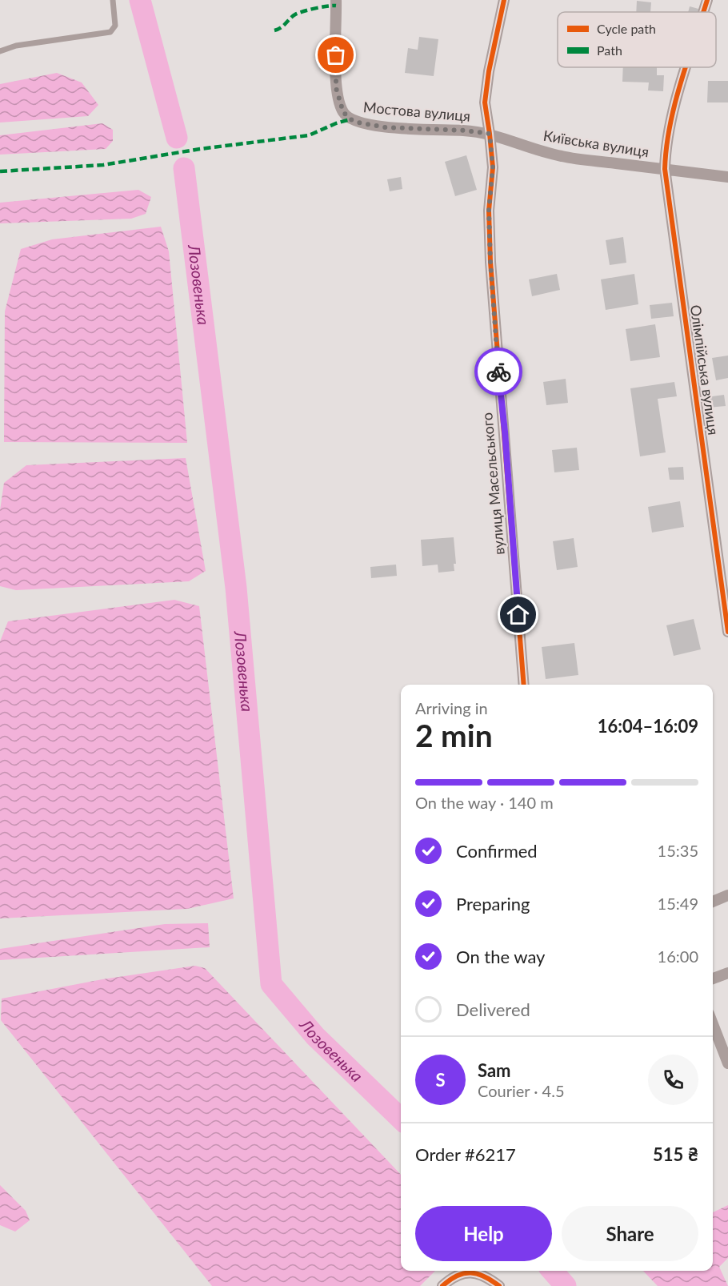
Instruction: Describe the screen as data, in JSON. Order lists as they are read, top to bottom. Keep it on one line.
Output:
{"streets":{"street":["Мостова вулиця","Київська вулиця","Олімпійська вулиця","вулиця Масельського"]},"crossings":[["Мостова вулиця","Київська вулиця"],["Мостова вулиця","вулиця Масельського"],["Київська вулиця","Олімпійська вулиця"],["Київська вулиця","вулиця Масельського"]],"water":["Лозовенька"],"legend":["Cycle path","Path"],"page":{"heading":["2 min","Arriving in","16:04–16:09"],"panel":["Sam","Courier · 4.5","Order #6217","515 ₴"],"bar":"On the way · 140 m","list":[["Confirmed","15:35"],["Preparing","15:49"],["On the way","16:00"],"Delivered"],"round":"S","buttons":["Help","Share"]}}
